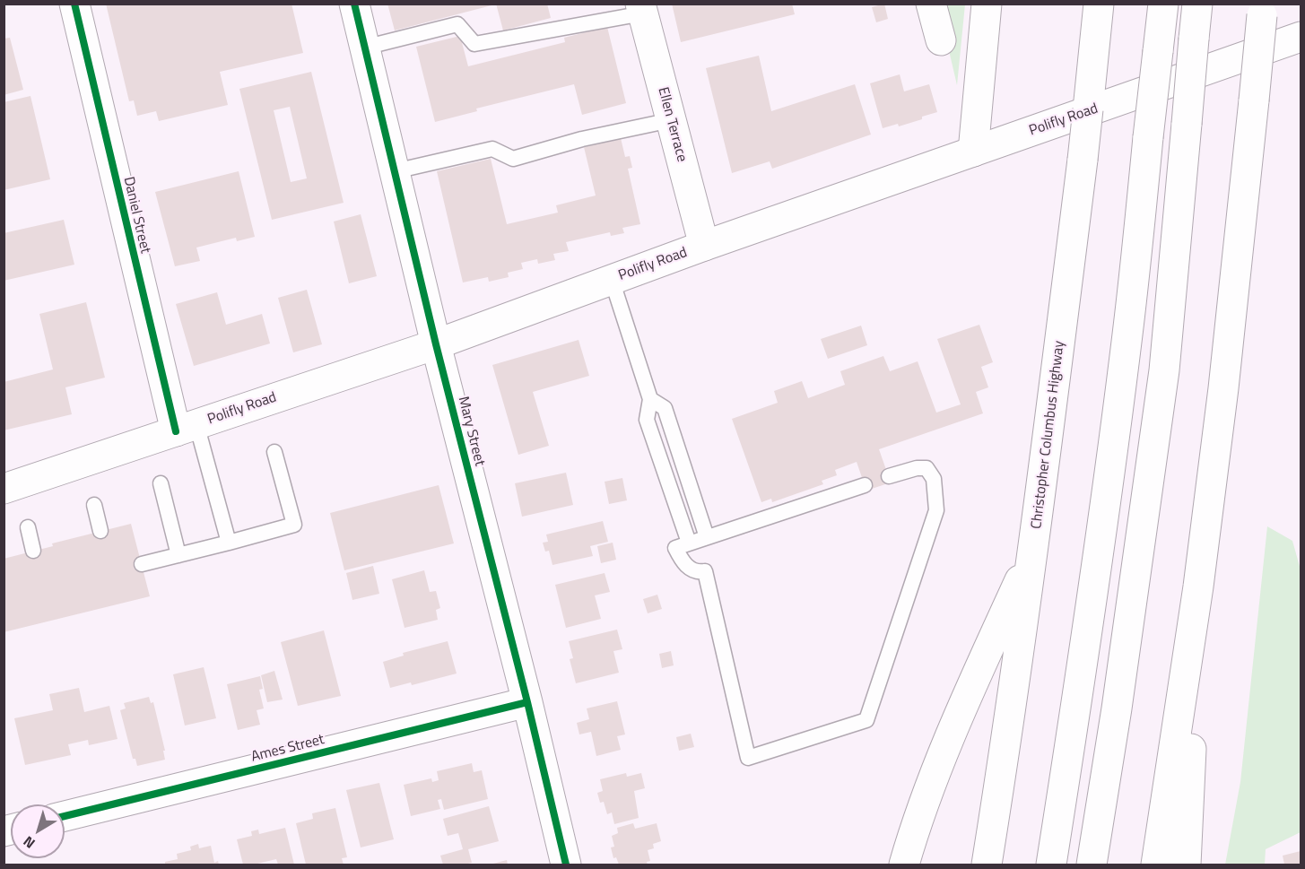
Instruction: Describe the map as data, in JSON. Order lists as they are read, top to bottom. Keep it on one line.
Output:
{"streets":{"main road":["Polifly Road","Ellen Terrace","Daniel Street","Mary Street","Christopher Columbus Highway","Ames Street"]},"crossings":[["Polifly Road","Ellen Terrace"],["Polifly Road","Daniel Street"],["Polifly Road","Mary Street"],["Mary Street","Ames Street"]],"north":"bottom left"}
